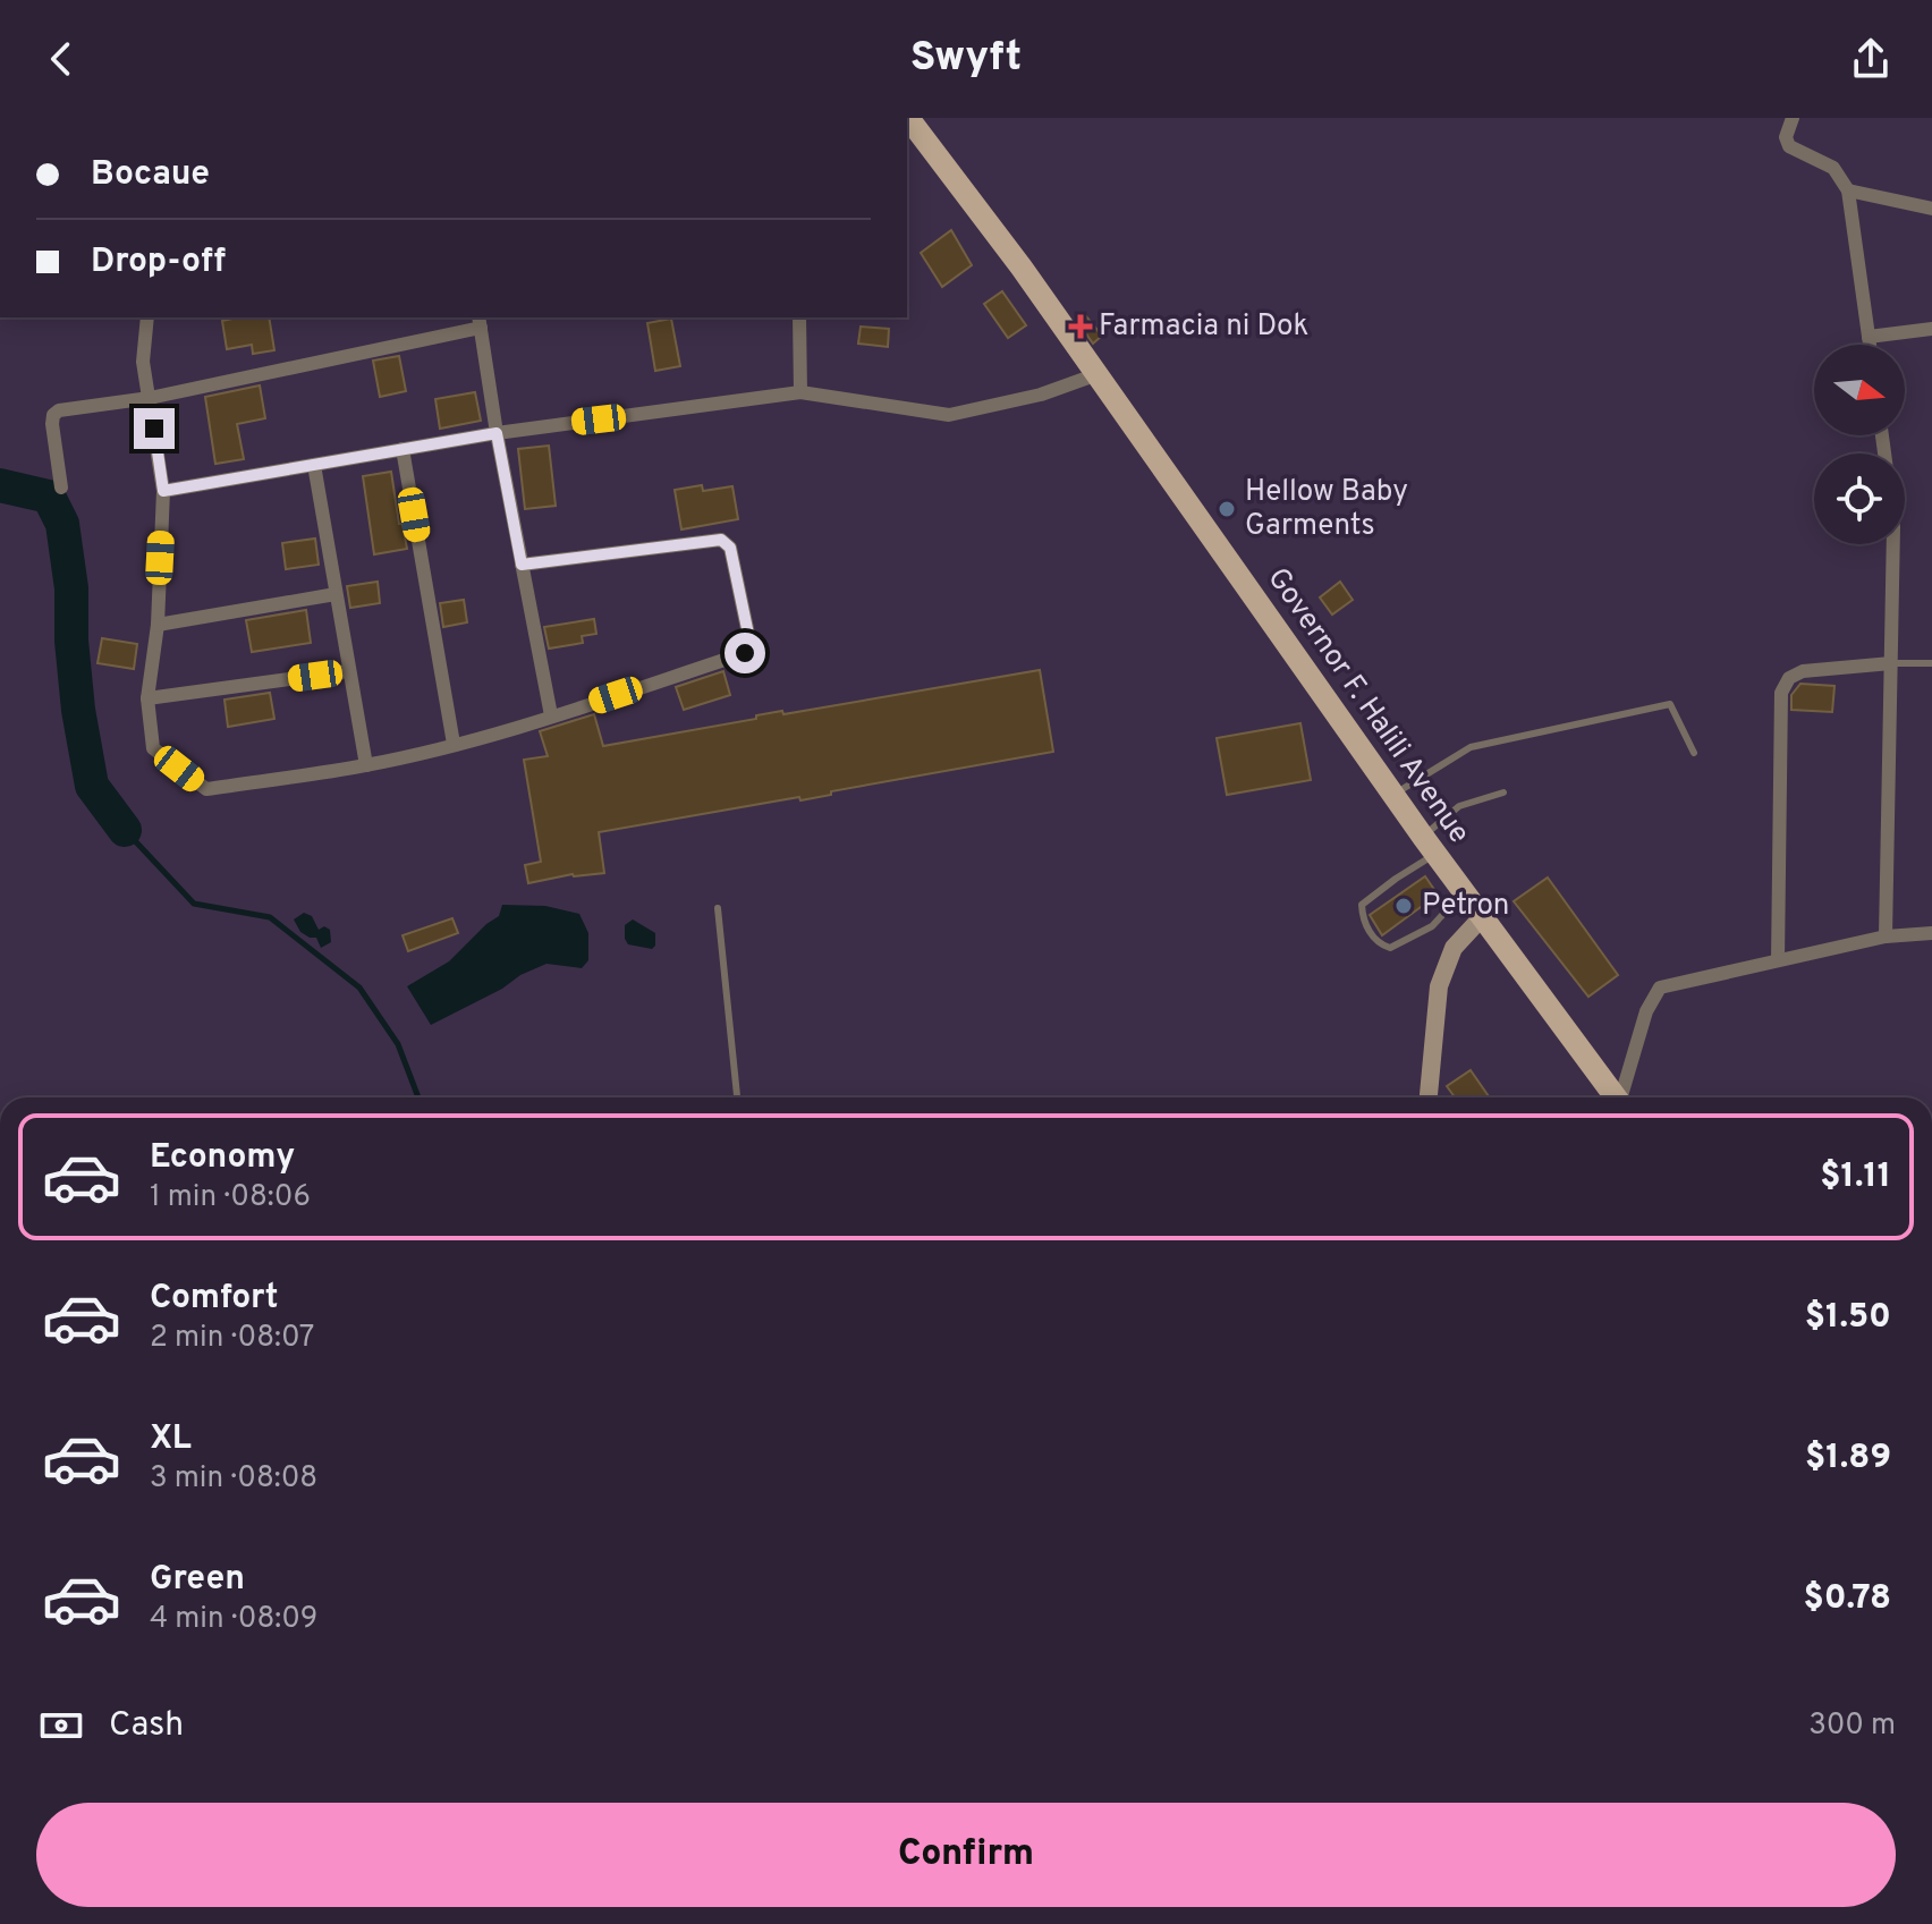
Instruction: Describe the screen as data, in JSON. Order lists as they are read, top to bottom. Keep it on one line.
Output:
{"streets":{"main road":["Governor F. Halili Avenue"]},"places":{"health":["Farmacia ni Dok"],"other":["Hellow Baby Garments","Petron"]},"north":"right","page":{"header":"Swyft","banner":["Bocaue","Drop-off"],"list":[{"name":"Economy","note":"1 min · 08:06","value":"$1.11"},{"name":"Comfort","note":"2 min · 08:07","value":"$1.50"},{"name":"XL","note":"3 min · 08:08","value":"$1.89"},{"name":"Green","note":"4 min · 08:09","value":"$0.78"}],"pay":["Cash","300 m"],"buttons":"Confirm"}}
